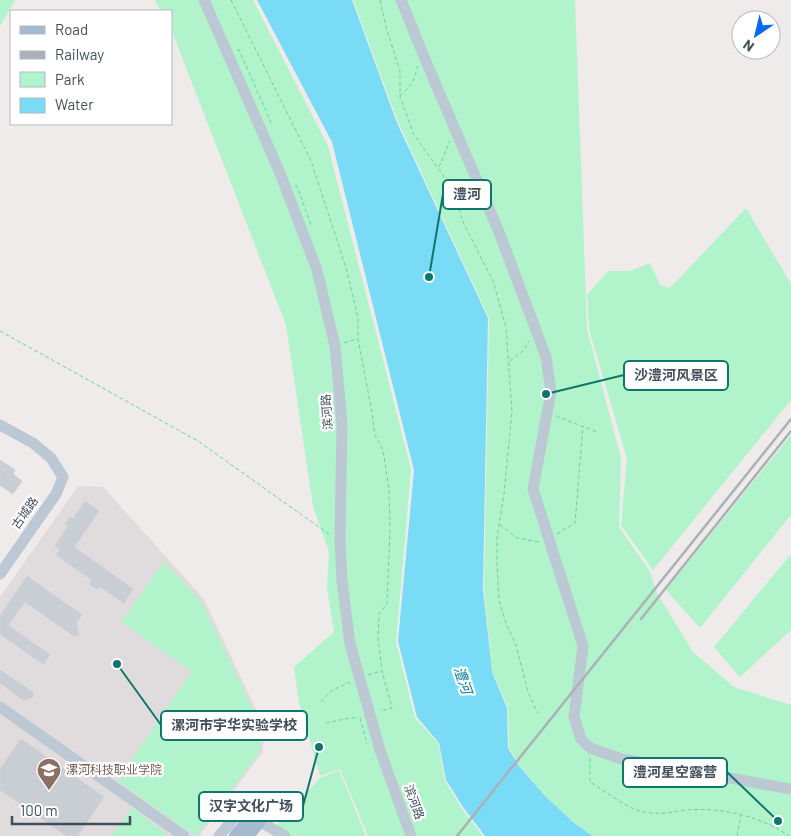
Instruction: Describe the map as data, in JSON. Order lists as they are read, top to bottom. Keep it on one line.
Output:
{"streets":{"street":["滨河路","古城路"]},"water":["澧河"],"places":{"other":["澧河","沙澧河风景区","漯河市宇华实验学校","汉字文化广场","澧河星空露营"],"school or university":["漯河科技职业学院"]},"legend":["Road","Railway","Park","Water"],"scale_bar":"100 m","north":"bottom left"}
